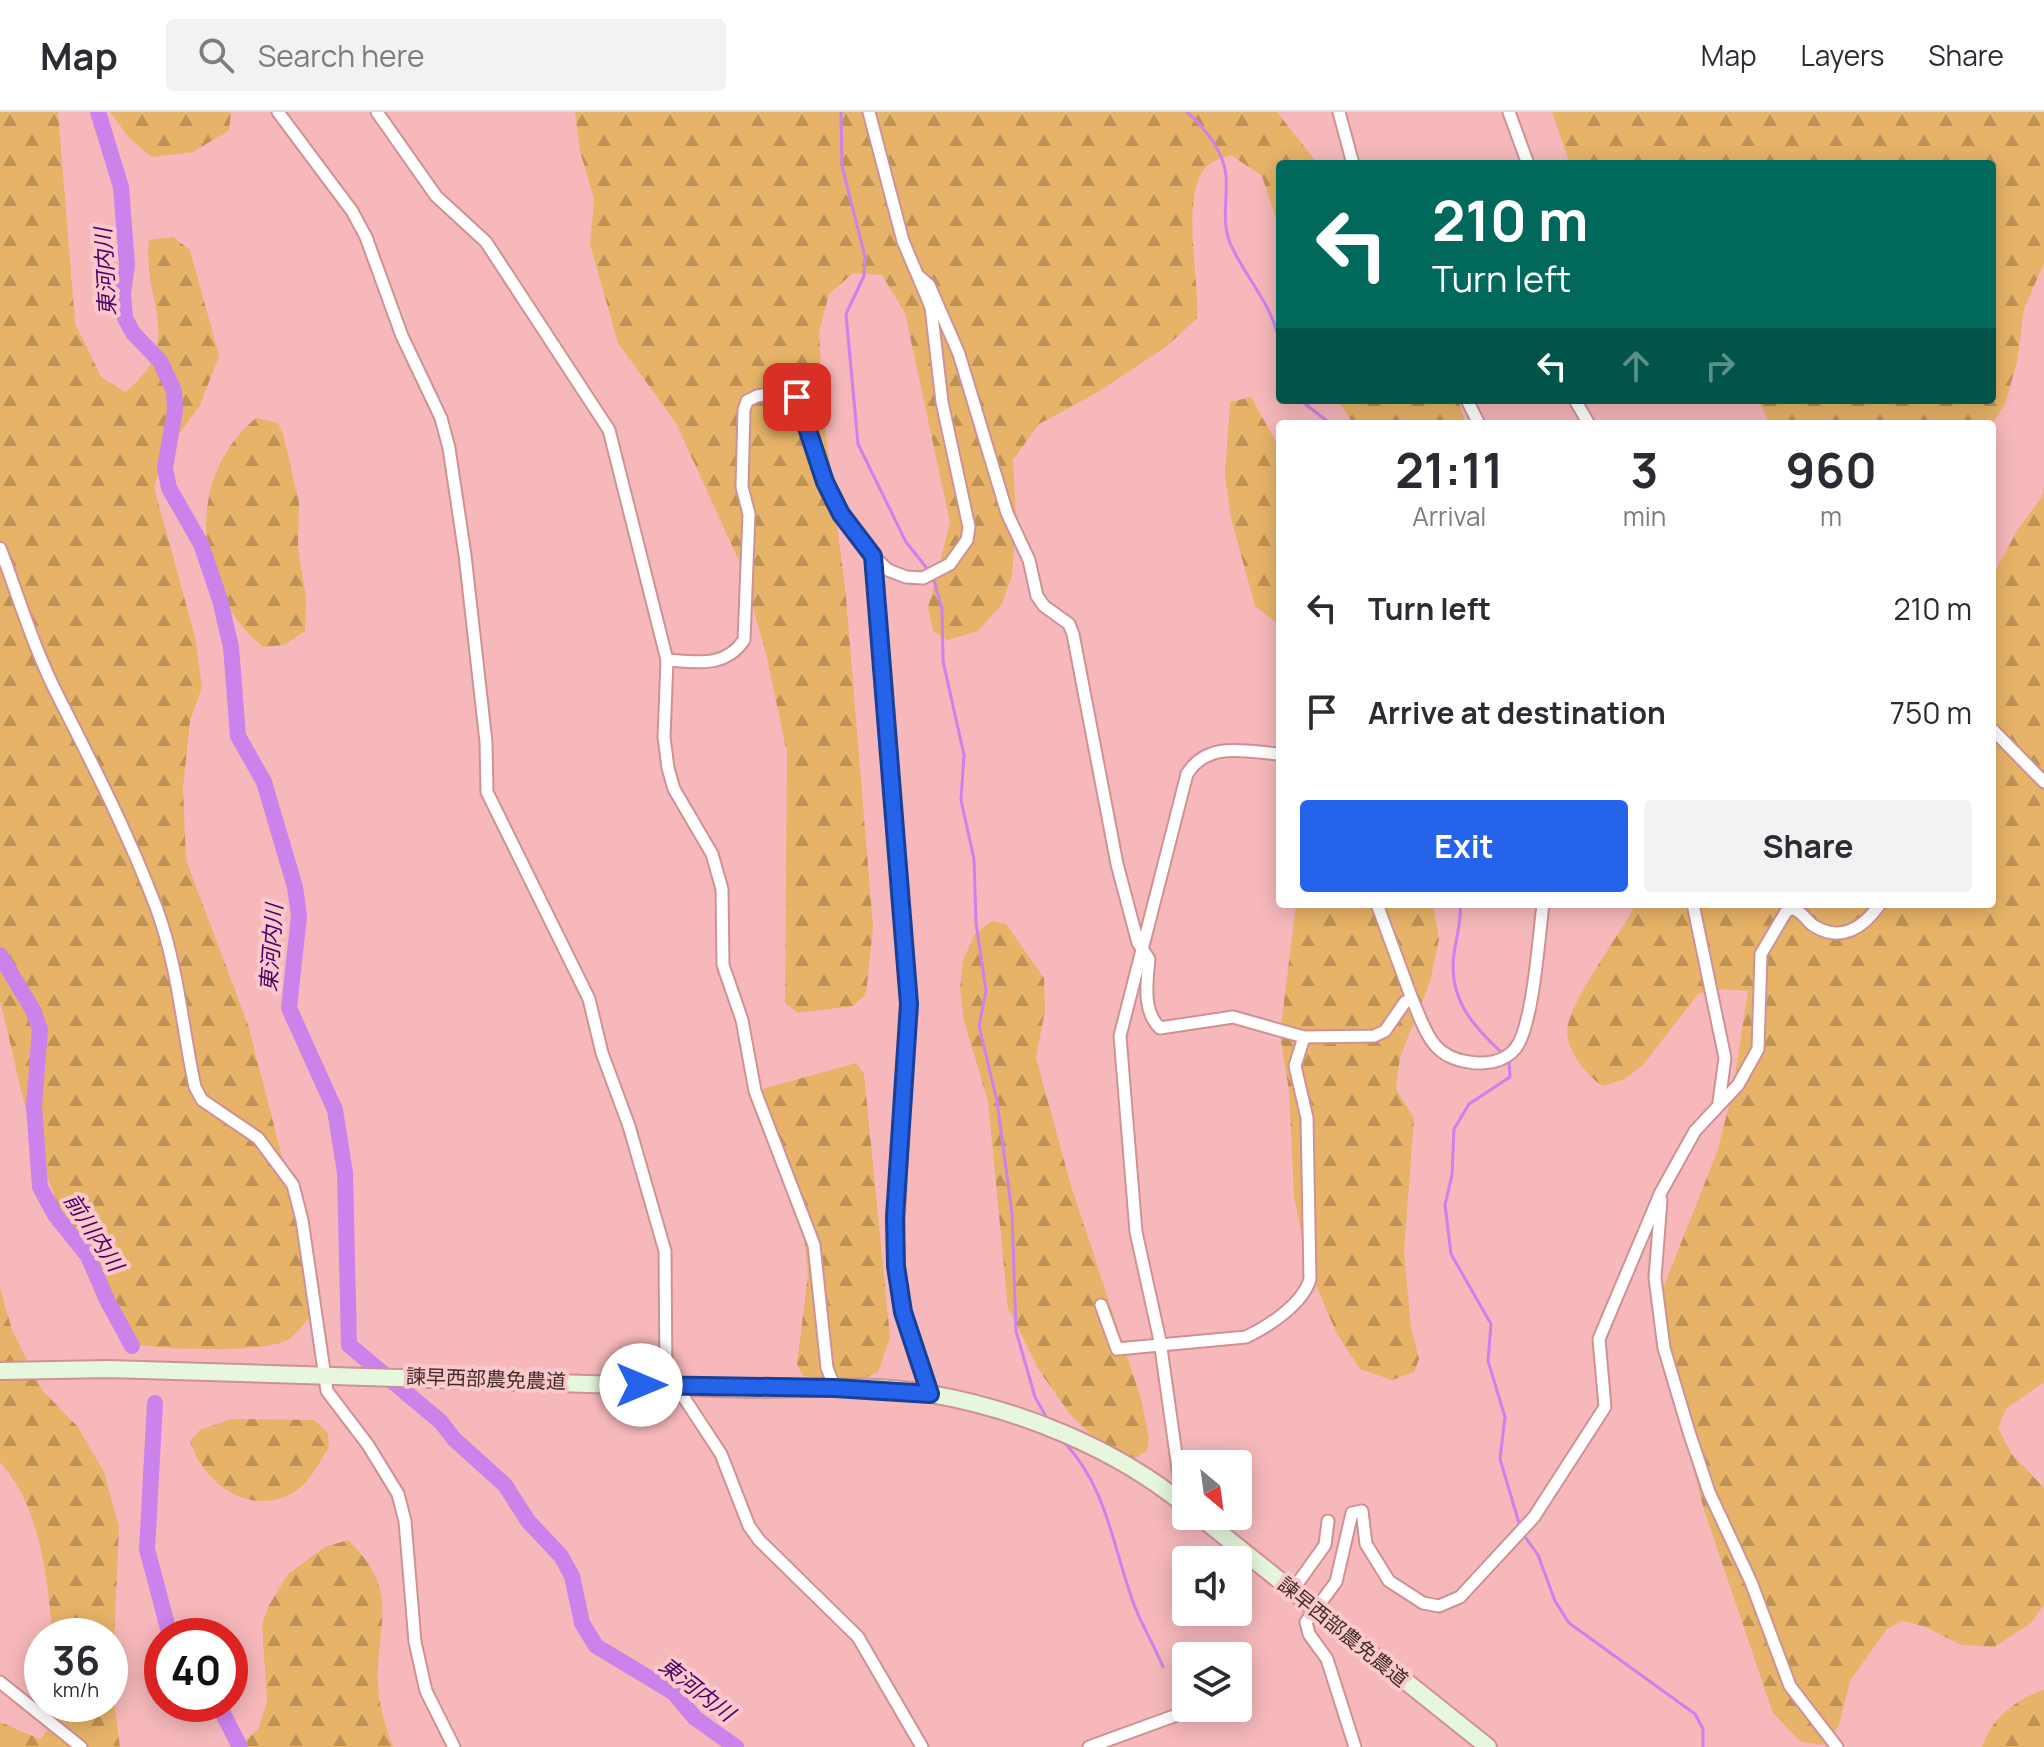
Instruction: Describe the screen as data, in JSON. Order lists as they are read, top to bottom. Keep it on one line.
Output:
{"streets":{"street":["諫早西部農免農道"]},"water":["東河内川","前川内川"],"north":"bottom right","page":{"header":"Map","search":"Search here","nav":["Map","Layers","Share"],"turn":["210 m","Turn left"],"eta":["21:11","Arrival","3","min","960","m"],"list":[{"name":"Turn left","value":"210 m"},{"name":"Arrive at destination","value":"750 m"}],"buttons":["Exit","Share"],"speed":"36 km/h","limit":"40"}}
